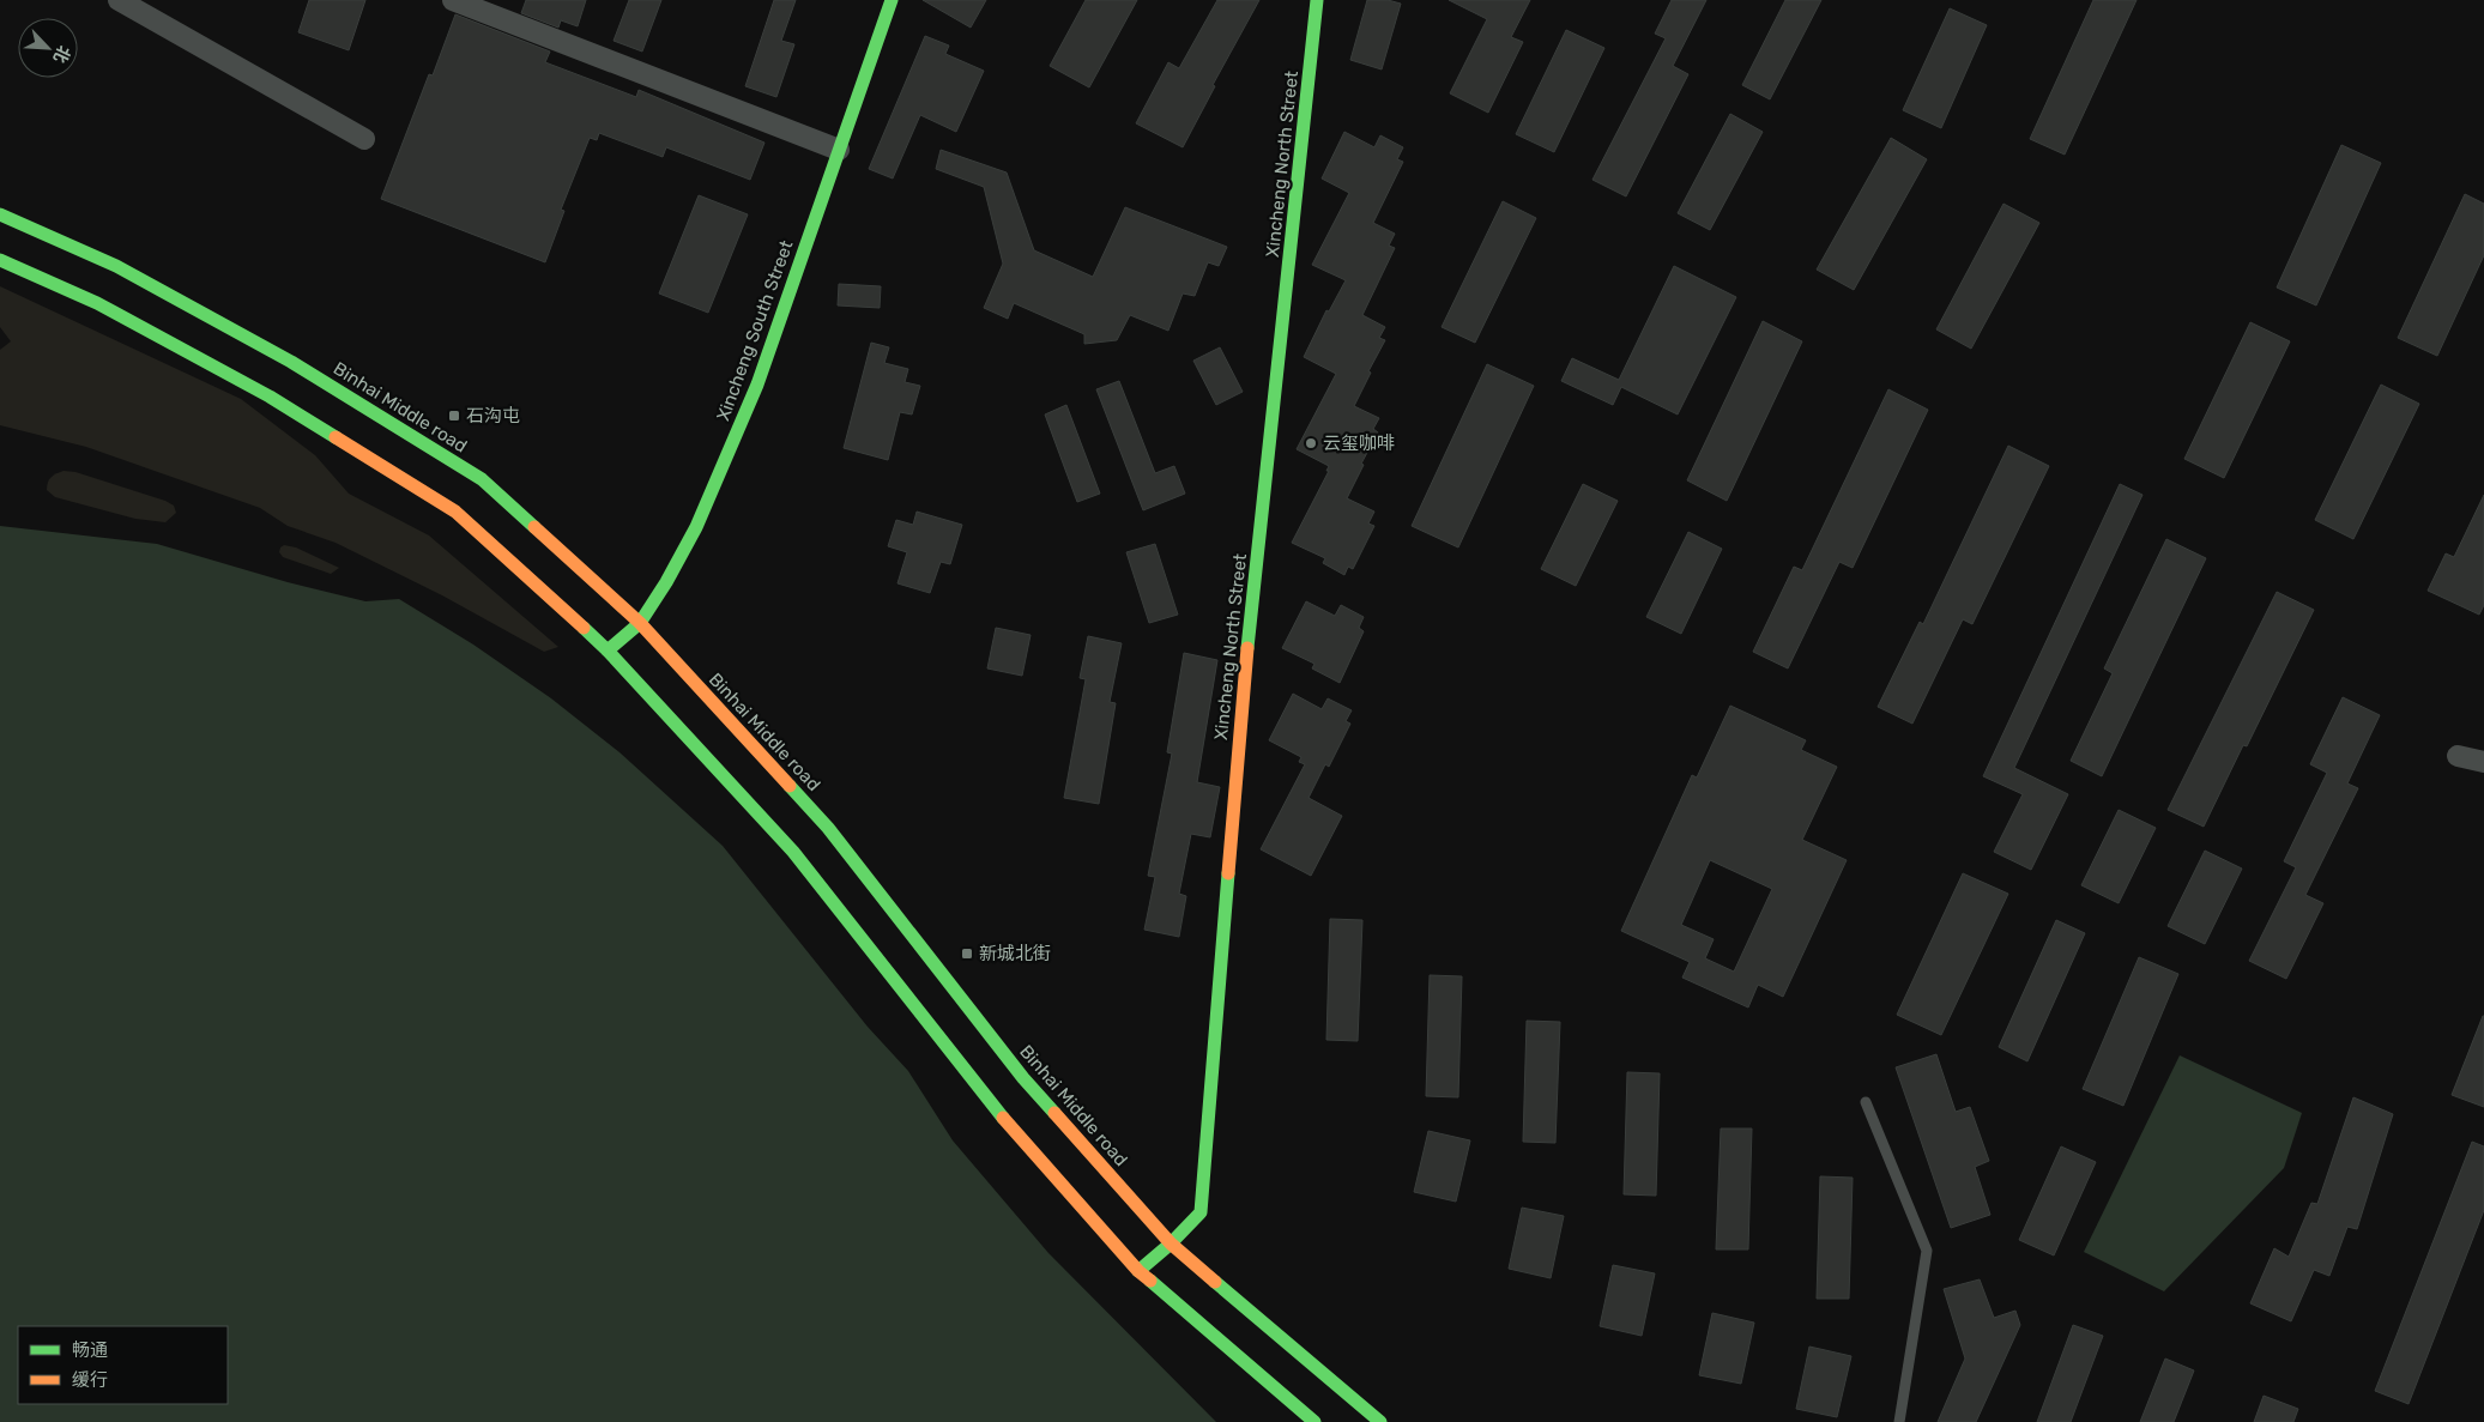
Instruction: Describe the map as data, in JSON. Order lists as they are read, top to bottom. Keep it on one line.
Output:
{"streets":{"main road":["Xincheng North Street","Xincheng South Street","Binhai Middle road"]},"crossings":[["Xincheng North Street","Binhai Middle road"],["Xincheng South Street","Binhai Middle road"]],"places":{"transit":["石沟屯","新城北街"],"other":["云玺咖啡"]},"legend":["畅通","缓行"],"north":"bottom right"}
